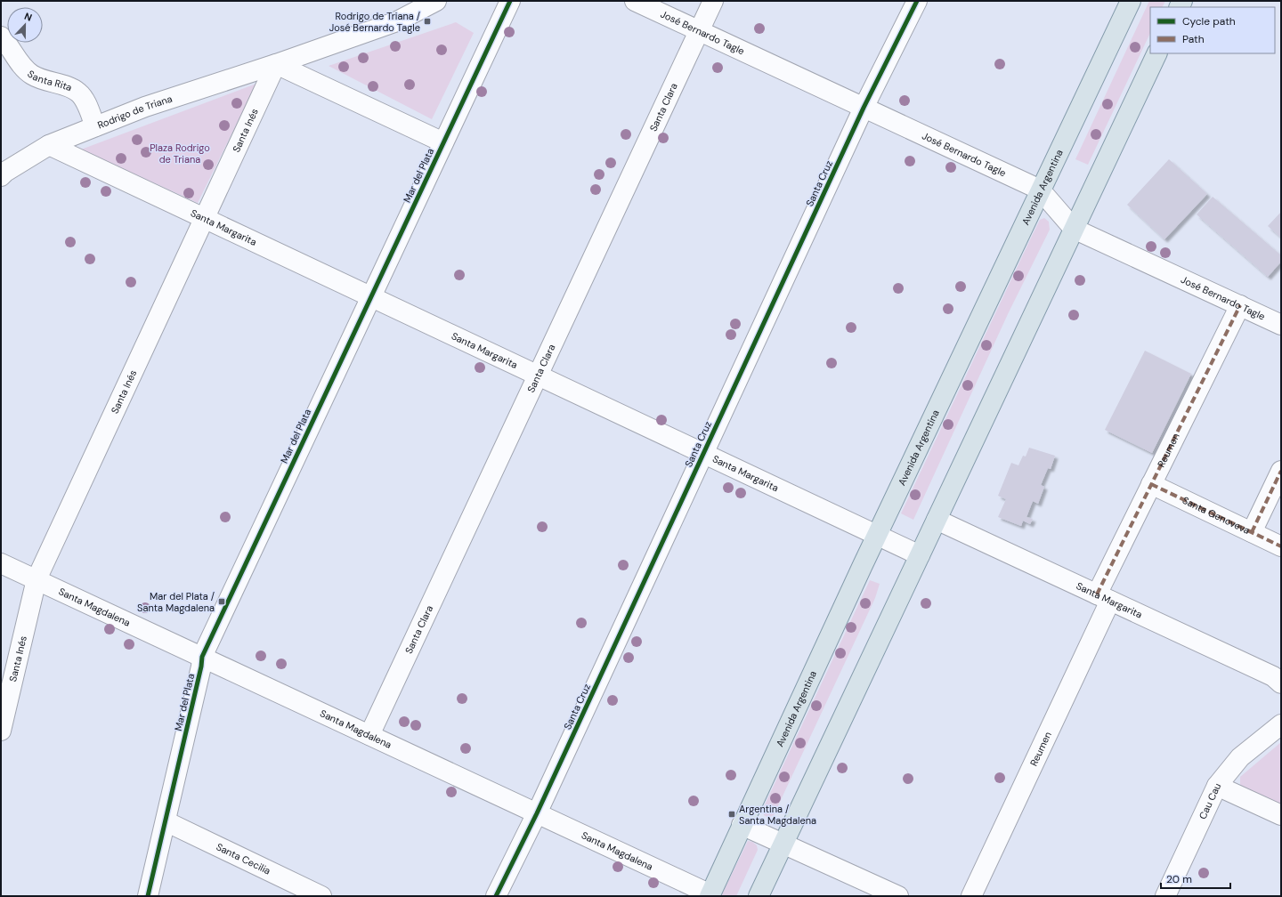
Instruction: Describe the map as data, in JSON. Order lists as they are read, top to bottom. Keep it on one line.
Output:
{"streets":{"main road":["Avenida Argentina"],"street":["José Bernardo Tagle","Santa Rita","Santa Clara","Rodrigo de Triana","Santa Inés","Mar del Plata","Santa Cruz","Santa Margarita","Reumen","Santa Genoveva","Santa Magdalena","Cau Cau","Santa Cecilia"]},"crossings":[["José Bernardo Tagle","Santa Clara"],["José Bernardo Tagle","Santa Cruz"],["José Bernardo Tagle","Avenida Argentina"],["José Bernardo Tagle","Reumen"],["Santa Rita","Rodrigo de Triana"],["Santa Clara","Santa Margarita"],["Santa Clara","Santa Magdalena"],["Rodrigo de Triana","Santa Inés"],["Rodrigo de Triana","Santa Margarita"],["Santa Inés","Santa Margarita"],["Santa Inés","Santa Magdalena"],["Mar del Plata","Santa Margarita"],["Mar del Plata","Santa Magdalena"],["Mar del Plata","Santa Cecilia"],["Santa Cruz","Santa Margarita"],["Santa Cruz","Santa Magdalena"],["Avenida Argentina","Santa Margarita"],["Avenida Argentina","Santa Magdalena"],["Santa Margarita","Reumen"],["Reumen","Santa Genoveva"]],"parks":["Plaza Rodrigo de Triana"],"places":{"transit":["Rodrigo de Triana / José Bernardo Tagle","Mar del Plata / Santa Magdalena","Argentina / Santa Magdalena"]},"legend":["Cycle path","Path"],"scale_bar":"20 m","north":"top"}
